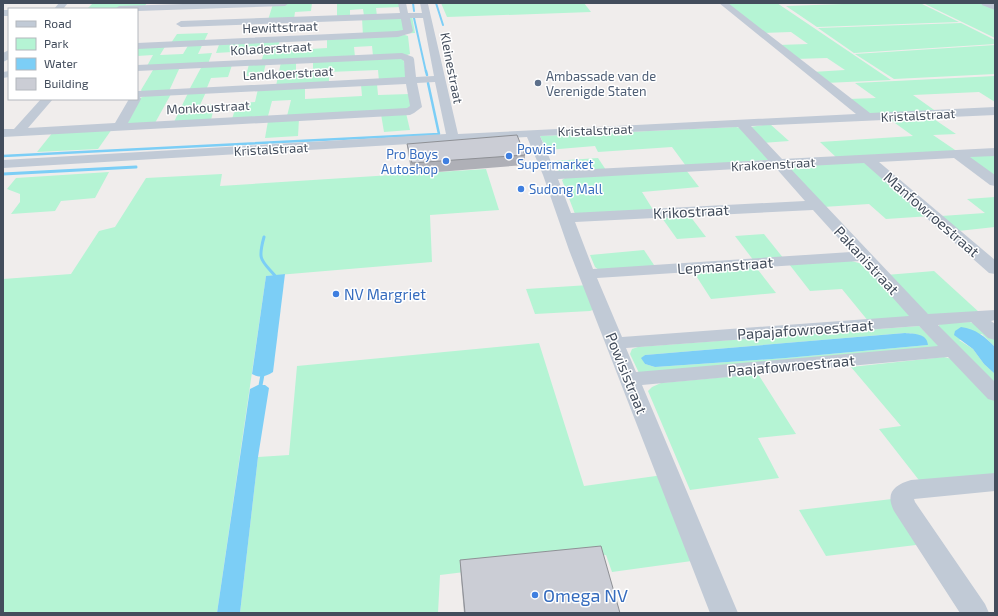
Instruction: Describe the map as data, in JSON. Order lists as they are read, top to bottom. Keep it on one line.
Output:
{"streets":{"street":["Hewittstraat","Koladerstraat","Kleinestraat","Landkoerstraat","Monkoustraat","Kristalstraat","Krakoenstraat","Krikostraat","Manfowroestraat","Pakanistraat","Lepmanstraat","Papajafowroestraat","Paajafowroestraat","Powisistraat"]},"crossings":[["Koladerstraat","Landkoerstraat"],["Koladerstraat","Monkoustraat"],["Kleinestraat","Landkoerstraat"],["Kleinestraat","Kristalstraat"],["Landkoerstraat","Monkoustraat"],["Kristalstraat","Pakanistraat"],["Kristalstraat","Powisistraat"],["Krakoenstraat","Manfowroestraat"],["Krakoenstraat","Pakanistraat"],["Krakoenstraat","Powisistraat"],["Krikostraat","Pakanistraat"],["Krikostraat","Powisistraat"],["Pakanistraat","Lepmanstraat"],["Pakanistraat","Papajafowroestraat"],["Pakanistraat","Paajafowroestraat"],["Lepmanstraat","Powisistraat"],["Papajafowroestraat","Powisistraat"],["Paajafowroestraat","Powisistraat"]],"places":["Ambassade van de Verenigde Staten","Powisi Supermarket","Pro Boys Autoshop","Sudong Mall","NV Margriet","Omega NV"],"legend":["Road","Park","Water","Building"]}
